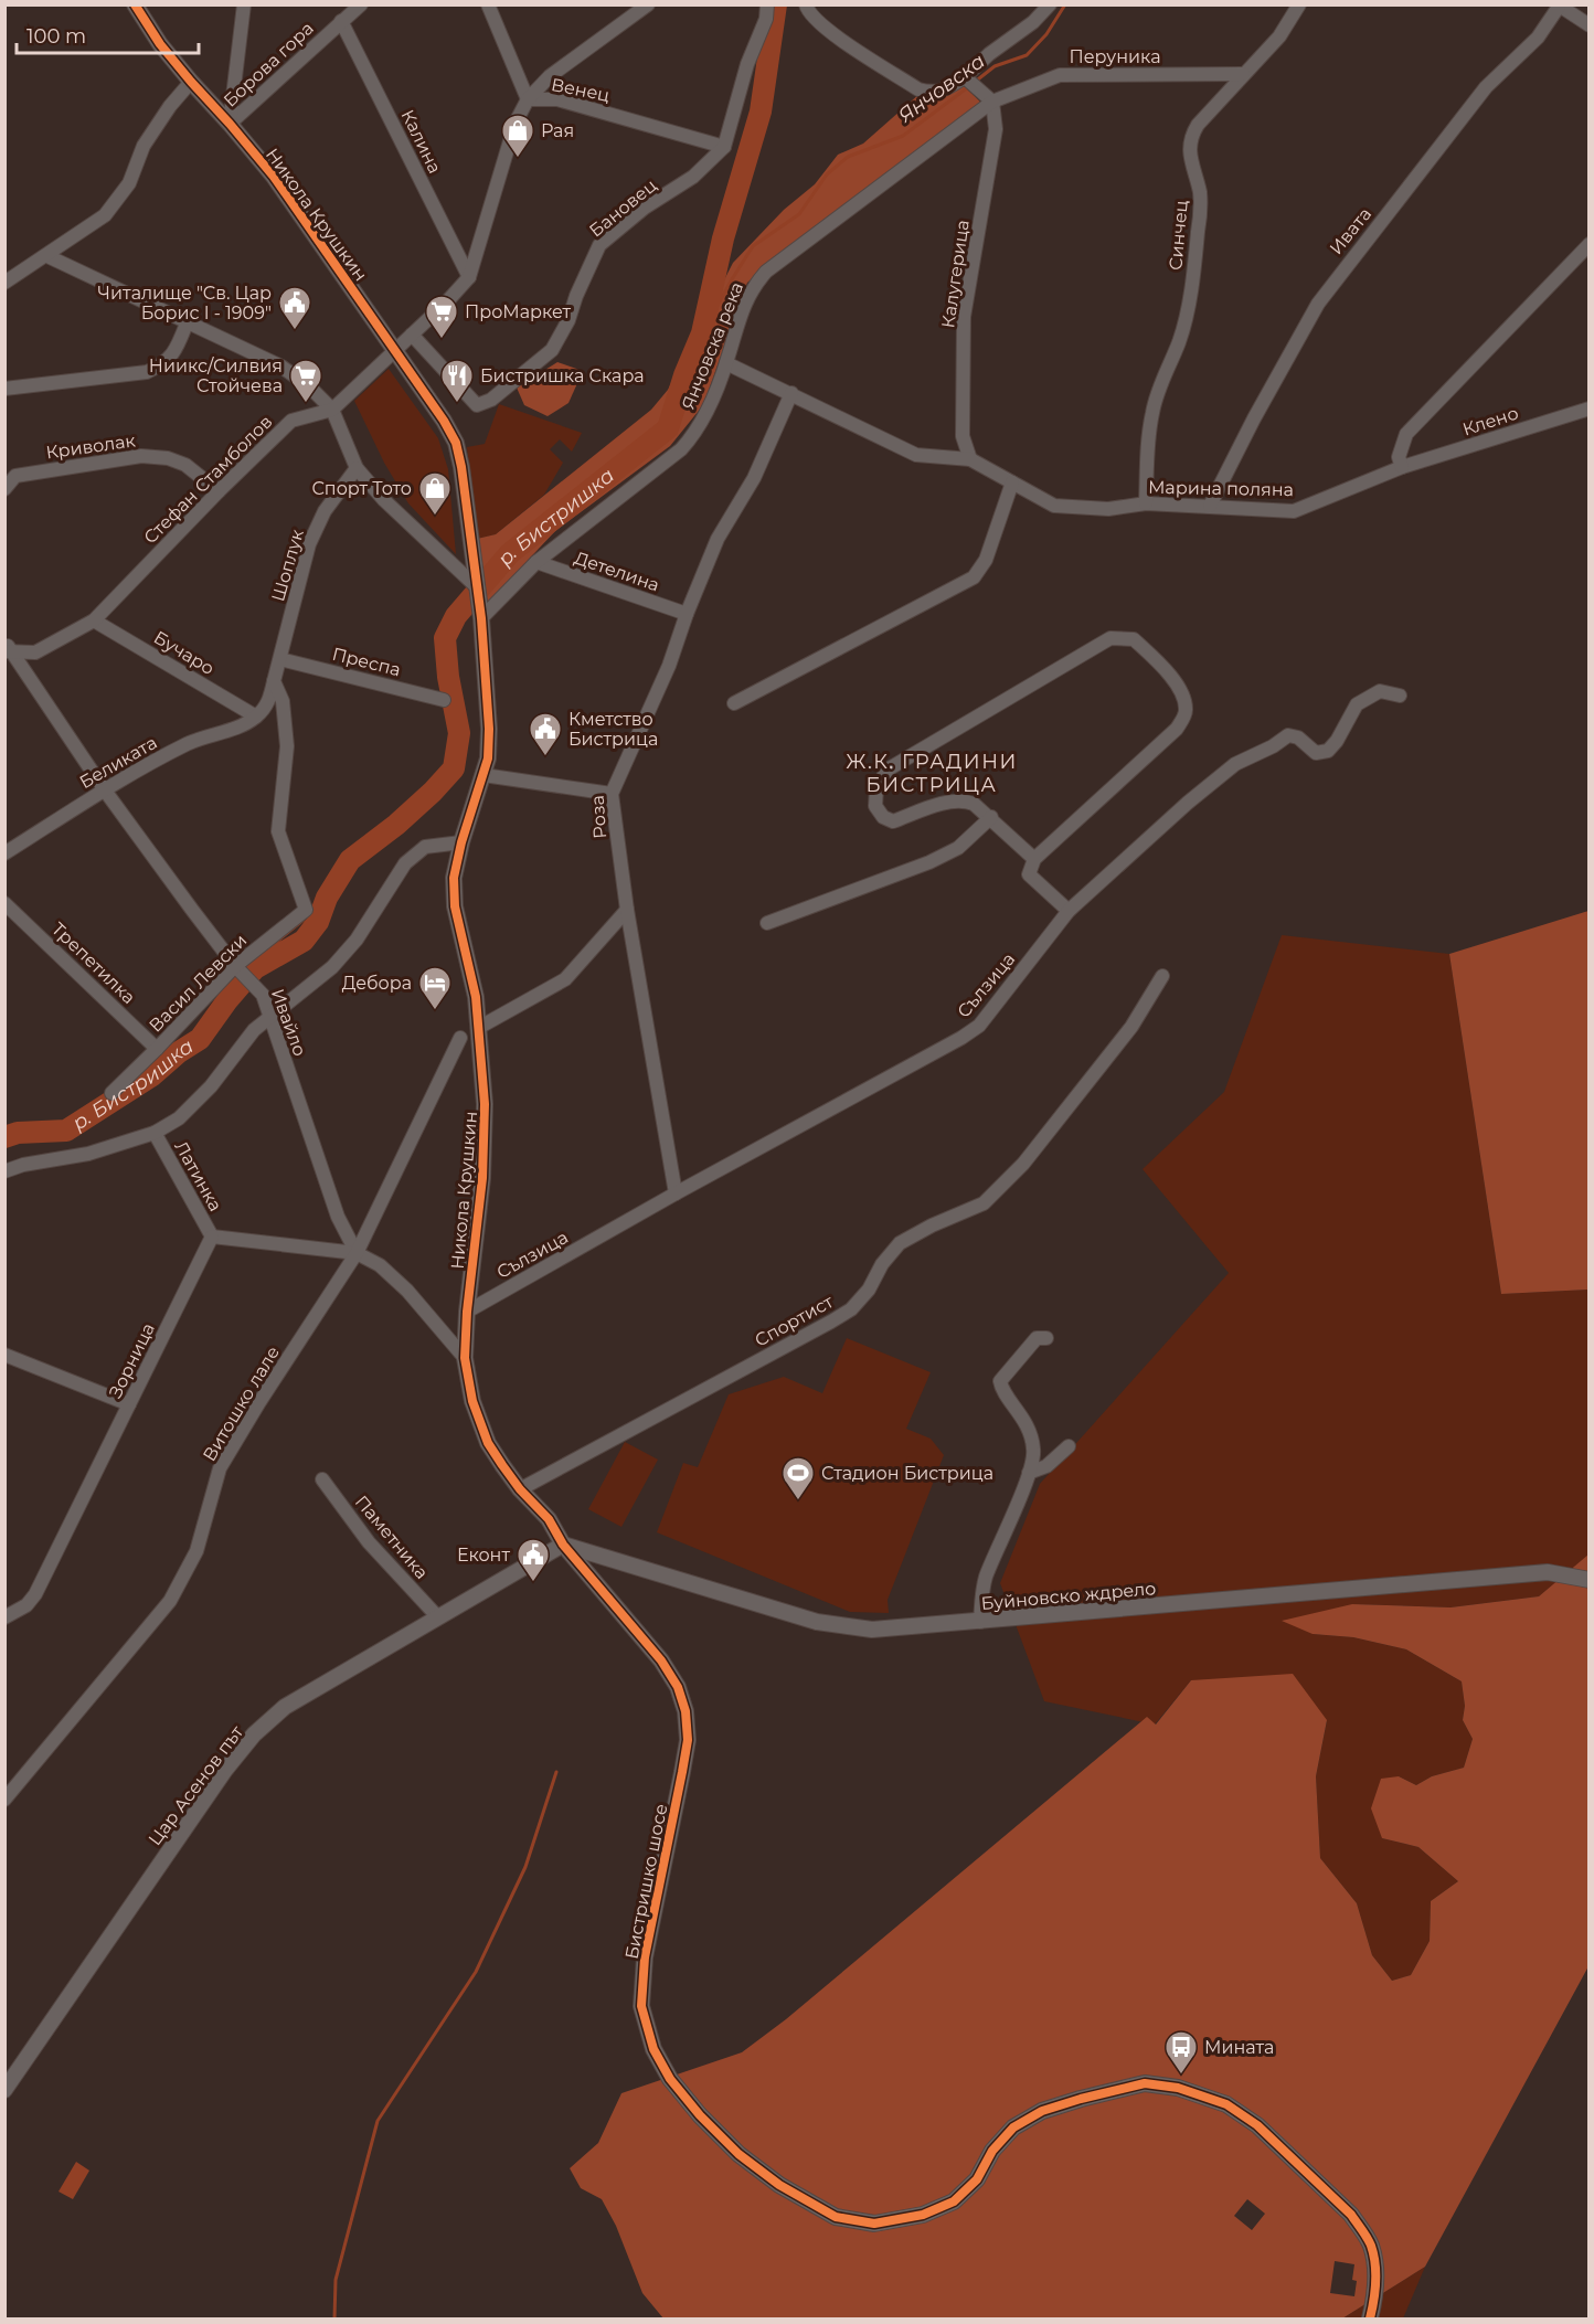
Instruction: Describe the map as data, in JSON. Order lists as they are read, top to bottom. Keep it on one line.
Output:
{"streets":{"street":["Перуника","Борова гора","Венец","Калина","Бановец","Никола Крушкин","Ивата","Синчец","Калугерица","Янчовска река","Клено","Криволак","Стефан Стамболов","Марина поляна","Шоплук","Детелина","Бучаро","Преспа","Беликата","Роза","Трепетилка","Васил Левски","Сълзица","Ивайло","Латинка","Спортист","Зорница","Витошко лале","Паметника","Буйновско ждрело","Цар Асенов път","Бистришко шосе"]},"crossings":[["Перуника","Синчец"],["Перуника","Калугерица"],["Перуника","Янчовска река"],["Борова гора","Калина"],["Борова гора","Никола Крушкин"],["Венец","Бановец"],["Венец","Стефан Стамболов"],["Калина","Стефан Стамболов"],["Бановец","Стефан Стамболов"],["Никола Крушкин","Янчовска река"],["Никола Крушкин","Стефан Стамболов"],["Никола Крушкин","Сълзица"],["Никола Крушкин","Спортист"],["Никола Крушкин","Буйновско ждрело"],["Никола Крушкин","Цар Асенов път"],["Никола Крушкин","Бистришко шосе"],["Ивата","Марина поляна"],["Синчец","Марина поляна"],["Калугерица","Янчовска река"],["Калугерица","Марина поляна"],["Янчовска река","Марина поляна"],["Янчовска река","Детелина"],["Клено","Марина поляна"],["Криволак","Стефан Стамболов"],["Стефан Стамболов","Бучаро"],["Стефан Стамболов","Ивайло"],["Марина поляна","Роза"],["Шоплук","Бучаро"],["Шоплук","Преспа"],["Шоплук","Беликата"],["Шоплук","Васил Левски"],["Детелина","Роза"],["Бучаро","Беликата"],["Беликата","Ивайло"],["Роза","Сълзица"],["Трепетилка","Васил Левски"],["Васил Левски","Ивайло"],["Ивайло","Витошко лале"],["Латинка","Зорница"],["Паметника","Цар Асенов път"],["Буйновско ждрело","Цар Асенов път"],["Буйновско ждрело","Бистришко шосе"],["Цар Асенов път","Бистришко шосе"]],"districts":["Ж.К. ГРАДИНИ БИСТРИЦА"],"water":["Янчовска","р. Бистришка"],"places":{"shop":["Рая","Спорт Тото"],"public building":["Читалище \"Св. Цар Борис I - 1909\"","Кметство Бистрица","Еконт"],"supermarket":["ПроМаркет","Ниикс/Силвия Стойчева"],"restaurant":["Бистришка Скара"],"hotel":["Дебора"],"sports":["Стадион Бистрица"],"bus stop":["Мината"]},"scale_bar":"100 m"}
